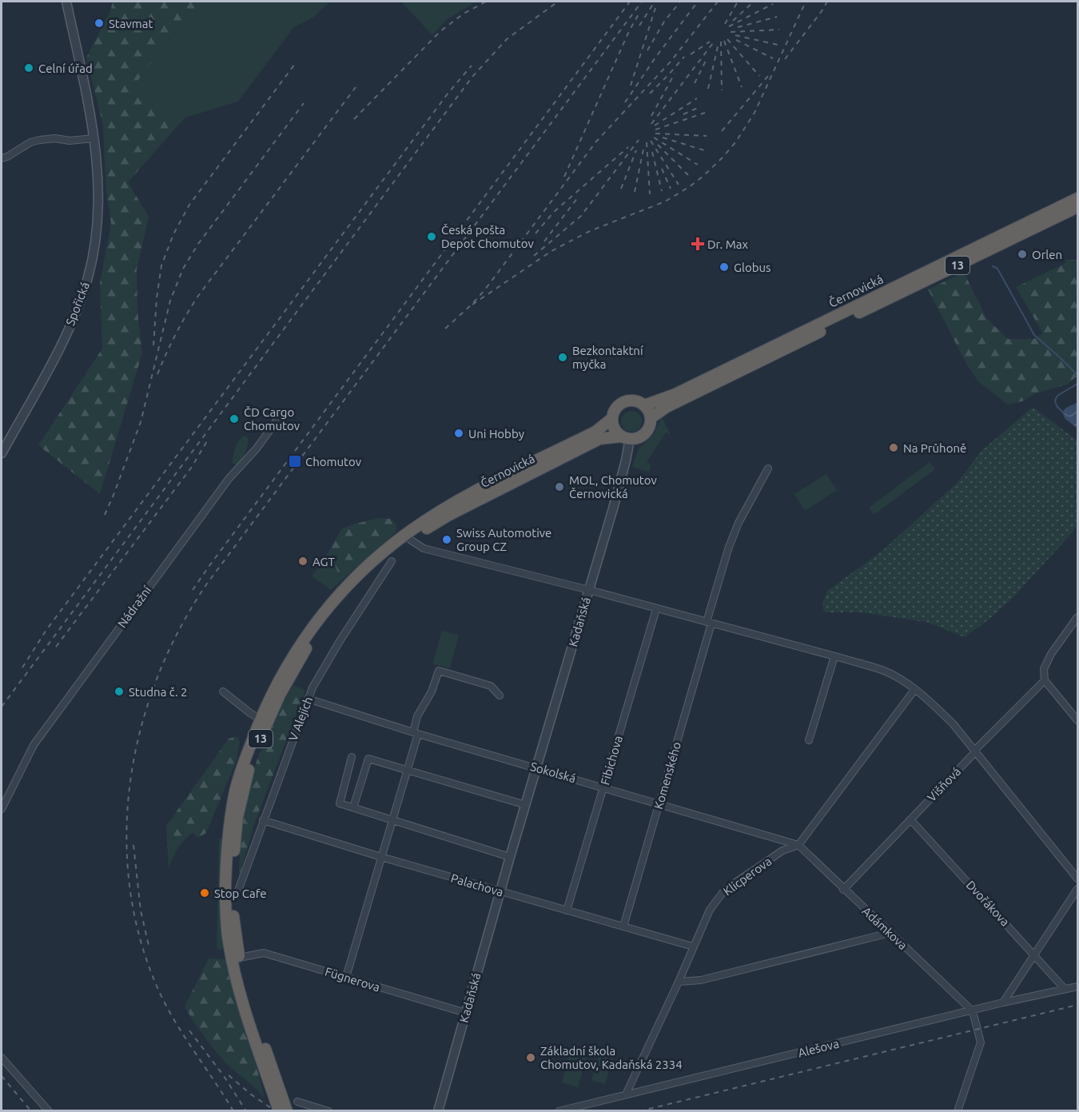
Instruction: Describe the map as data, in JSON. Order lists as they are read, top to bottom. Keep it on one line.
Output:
{"streets":{"highway":["13","Černovická"],"street":["Spořická","Nádražní","Kadaňská","V Alejích","Fibichova","Sokolská","Komenského","Višňová","Klicperova","Palachova","Dvořákova","Adámkova","Fügnerova","Alešova"]},"crossings":[["13","Černovická"],["13","Fügnerova"],["Černovická","Kadaňská"],["Kadaňská","Sokolská"],["Kadaňská","Palachova"],["Kadaňská","Fügnerova"],["V Alejích","Sokolská"],["V Alejích","Palachova"],["Fibichova","Sokolská"],["Fibichova","Palachova"],["Sokolská","Komenského"],["Sokolská","Klicperova"],["Sokolská","Adámkova"],["Komenského","Palachova"],["Višňová","Dvořákova"],["Višňová","Adámkova"],["Klicperova","Palachova"],["Klicperova","Adámkova"],["Klicperova","Alešova"],["Dvořákova","Alešova"],["Adámkova","Alešova"]],"places":{"other":["Stavmat","Celní úřad","Česká pošta Depot Chomutov","Orlen","Globus","Bezkontaktní myčka","ČD Cargo Chomutov","Uni Hobby","Na Průhoně","MOL, Chomutov Černovická","Swiss Automotive Group CZ","AGT","Studna č. 2","Stop Cafe","Základní škola Chomutov, Kadaňská 2334"],"health":["Dr. Max"],"transit":["Chomutov"]}}
